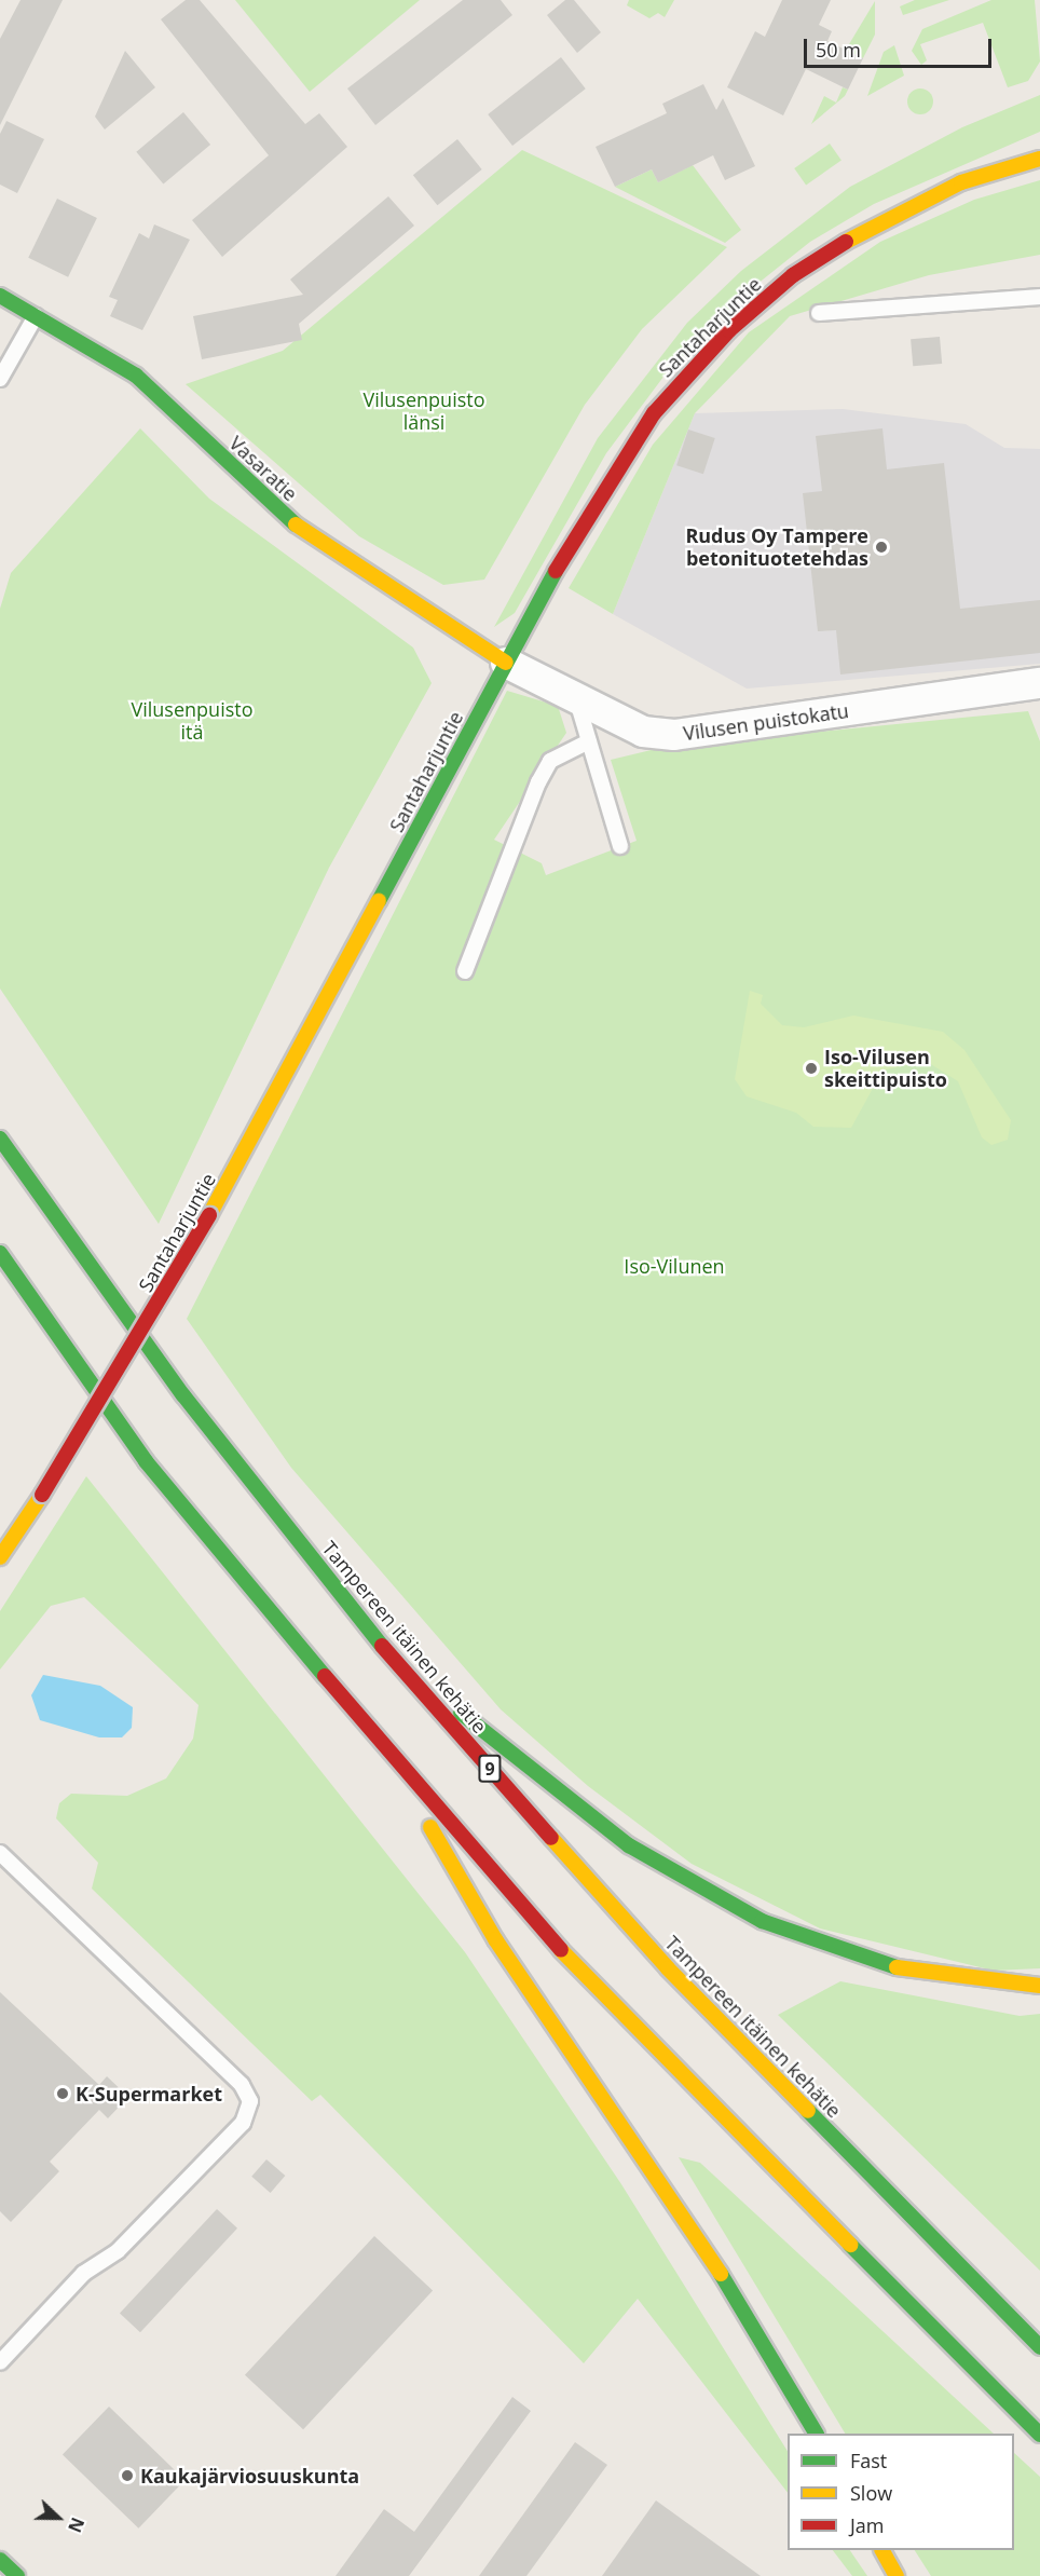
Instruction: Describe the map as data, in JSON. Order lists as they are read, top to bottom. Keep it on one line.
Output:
{"streets":{"main road":["Santaharjuntie","Vasaratie","Tampereen itäinen kehätie","9"],"street":["Vilusen puistokatu"]},"crossings":[["Santaharjuntie","Vasaratie"],["Santaharjuntie","Vilusen puistokatu"],["Vasaratie","Vilusen puistokatu"]],"parks":["Vilusenpuisto länsi","Vilusenpuisto itä","Iso-Vilunen"],"places":["Rudus Oy Tampere betonituotetehdas","Iso-Vilusen skeittipuisto","K-Supermarket","Kaukajärviosuuskunta"],"legend":["Fast","Slow","Jam"],"scale_bar":"50 m","north":"right"}
